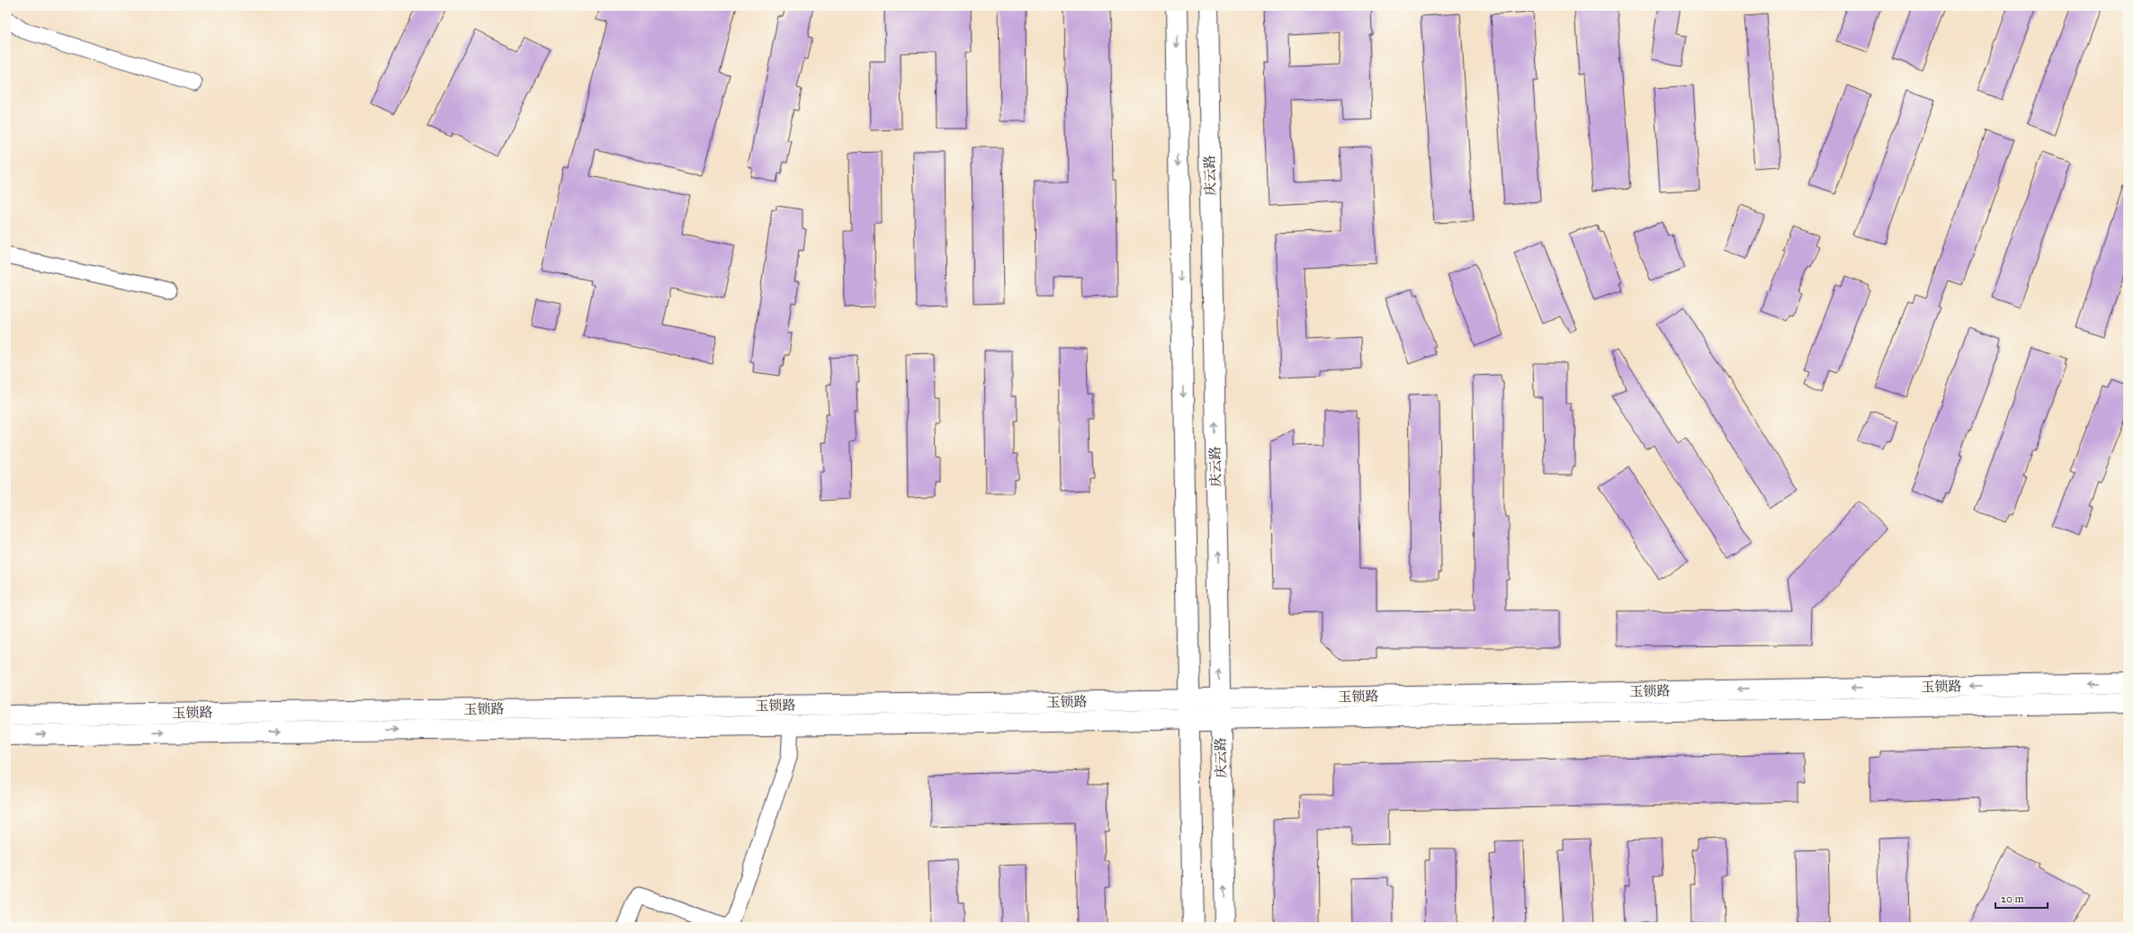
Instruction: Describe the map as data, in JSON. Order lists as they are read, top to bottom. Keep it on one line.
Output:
{"streets":{"street":["庆云路","玉锁路"]},"crossings":[["庆云路","玉锁路"]],"scale_bar":"20 m"}
